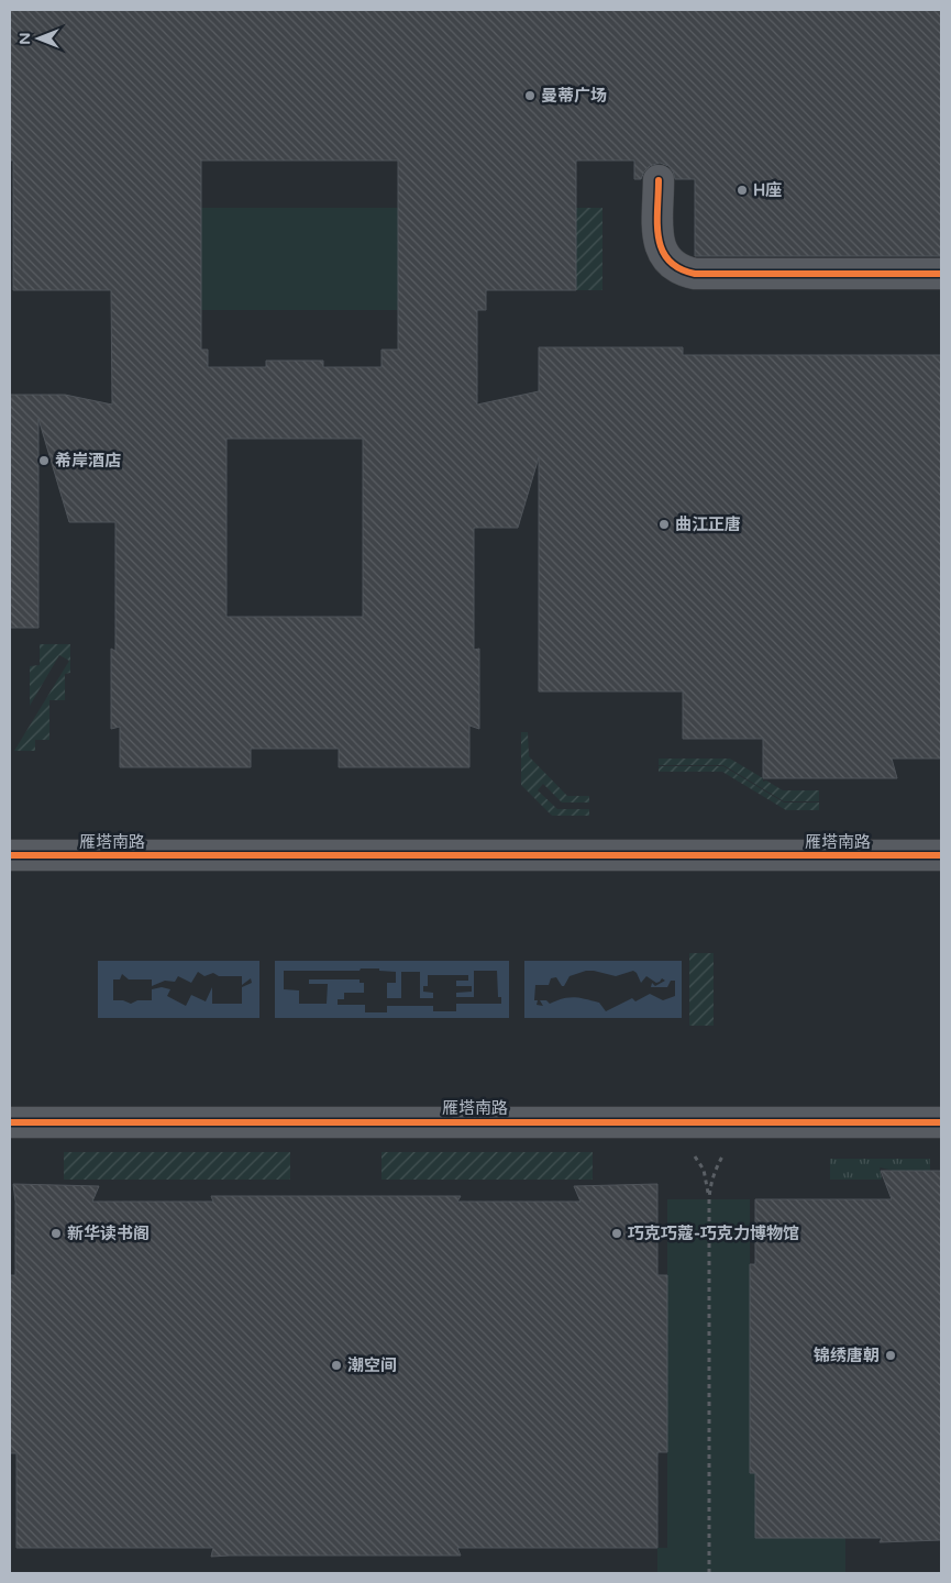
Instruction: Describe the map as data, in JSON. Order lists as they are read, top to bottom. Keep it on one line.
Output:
{"streets":{"street":["雁塔南路"]},"places":["曼蒂广场","H座","希岸酒店","曲江正唐","新华读书阁","巧克巧蔻-巧克力博物馆","锦绣唐朝","潮空间"],"north":"left"}
